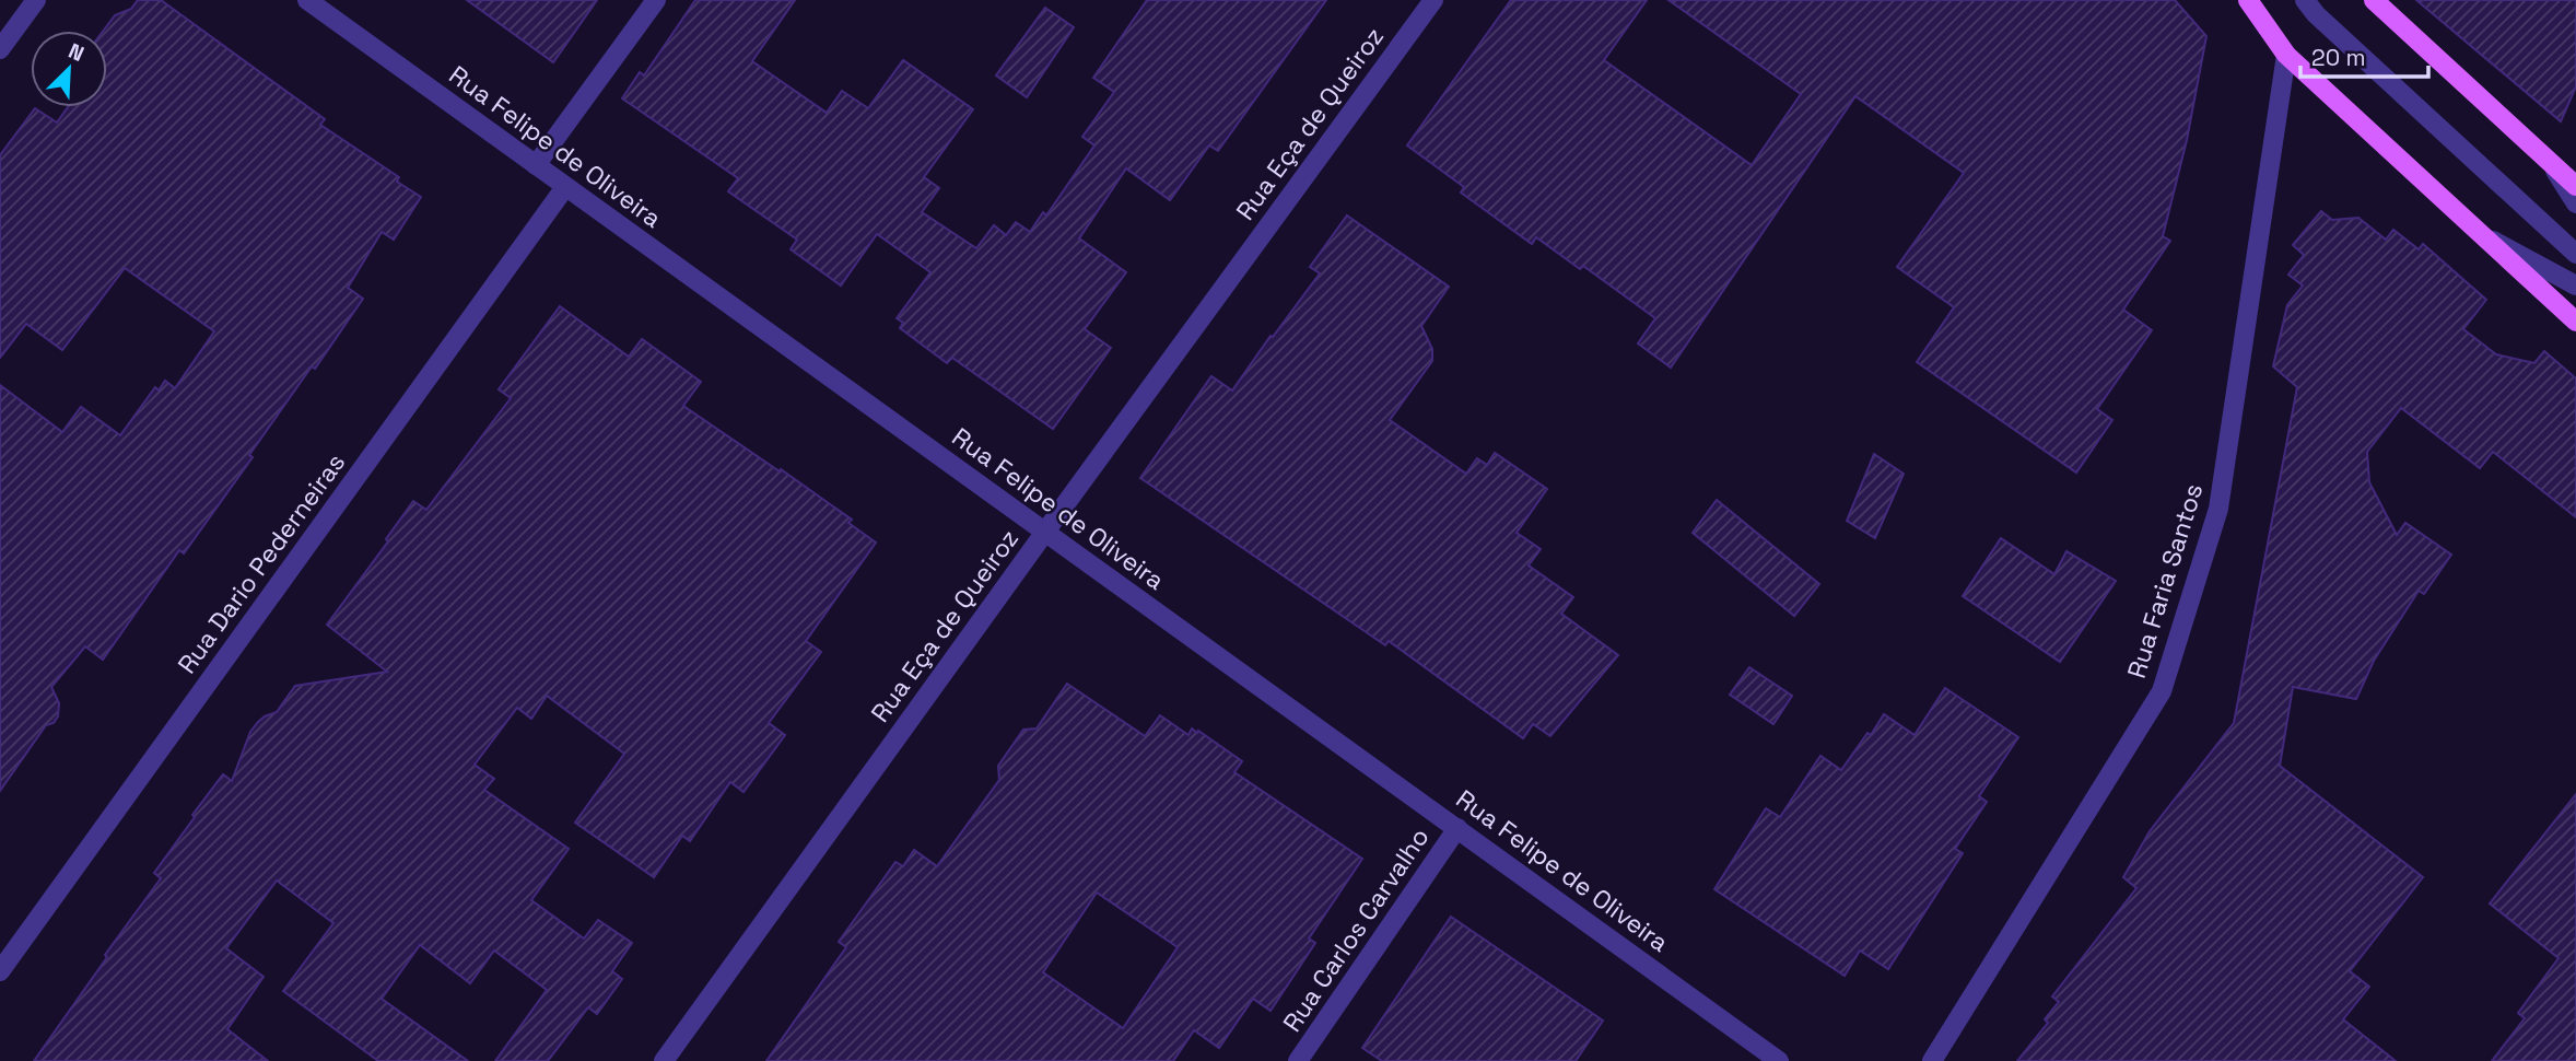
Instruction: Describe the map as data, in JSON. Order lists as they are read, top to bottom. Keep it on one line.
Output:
{"streets":{"street":["Rua Eça de Queiroz","Rua Felipe de Oliveira","Rua Dario Pederneiras","Rua Faria Santos","Rua Carlos Carvalho"]},"crossings":[["Rua Eça de Queiroz","Rua Felipe de Oliveira"],["Rua Felipe de Oliveira","Rua Dario Pederneiras"],["Rua Felipe de Oliveira","Rua Carlos Carvalho"]],"scale_bar":"20 m","north":"top right"}
